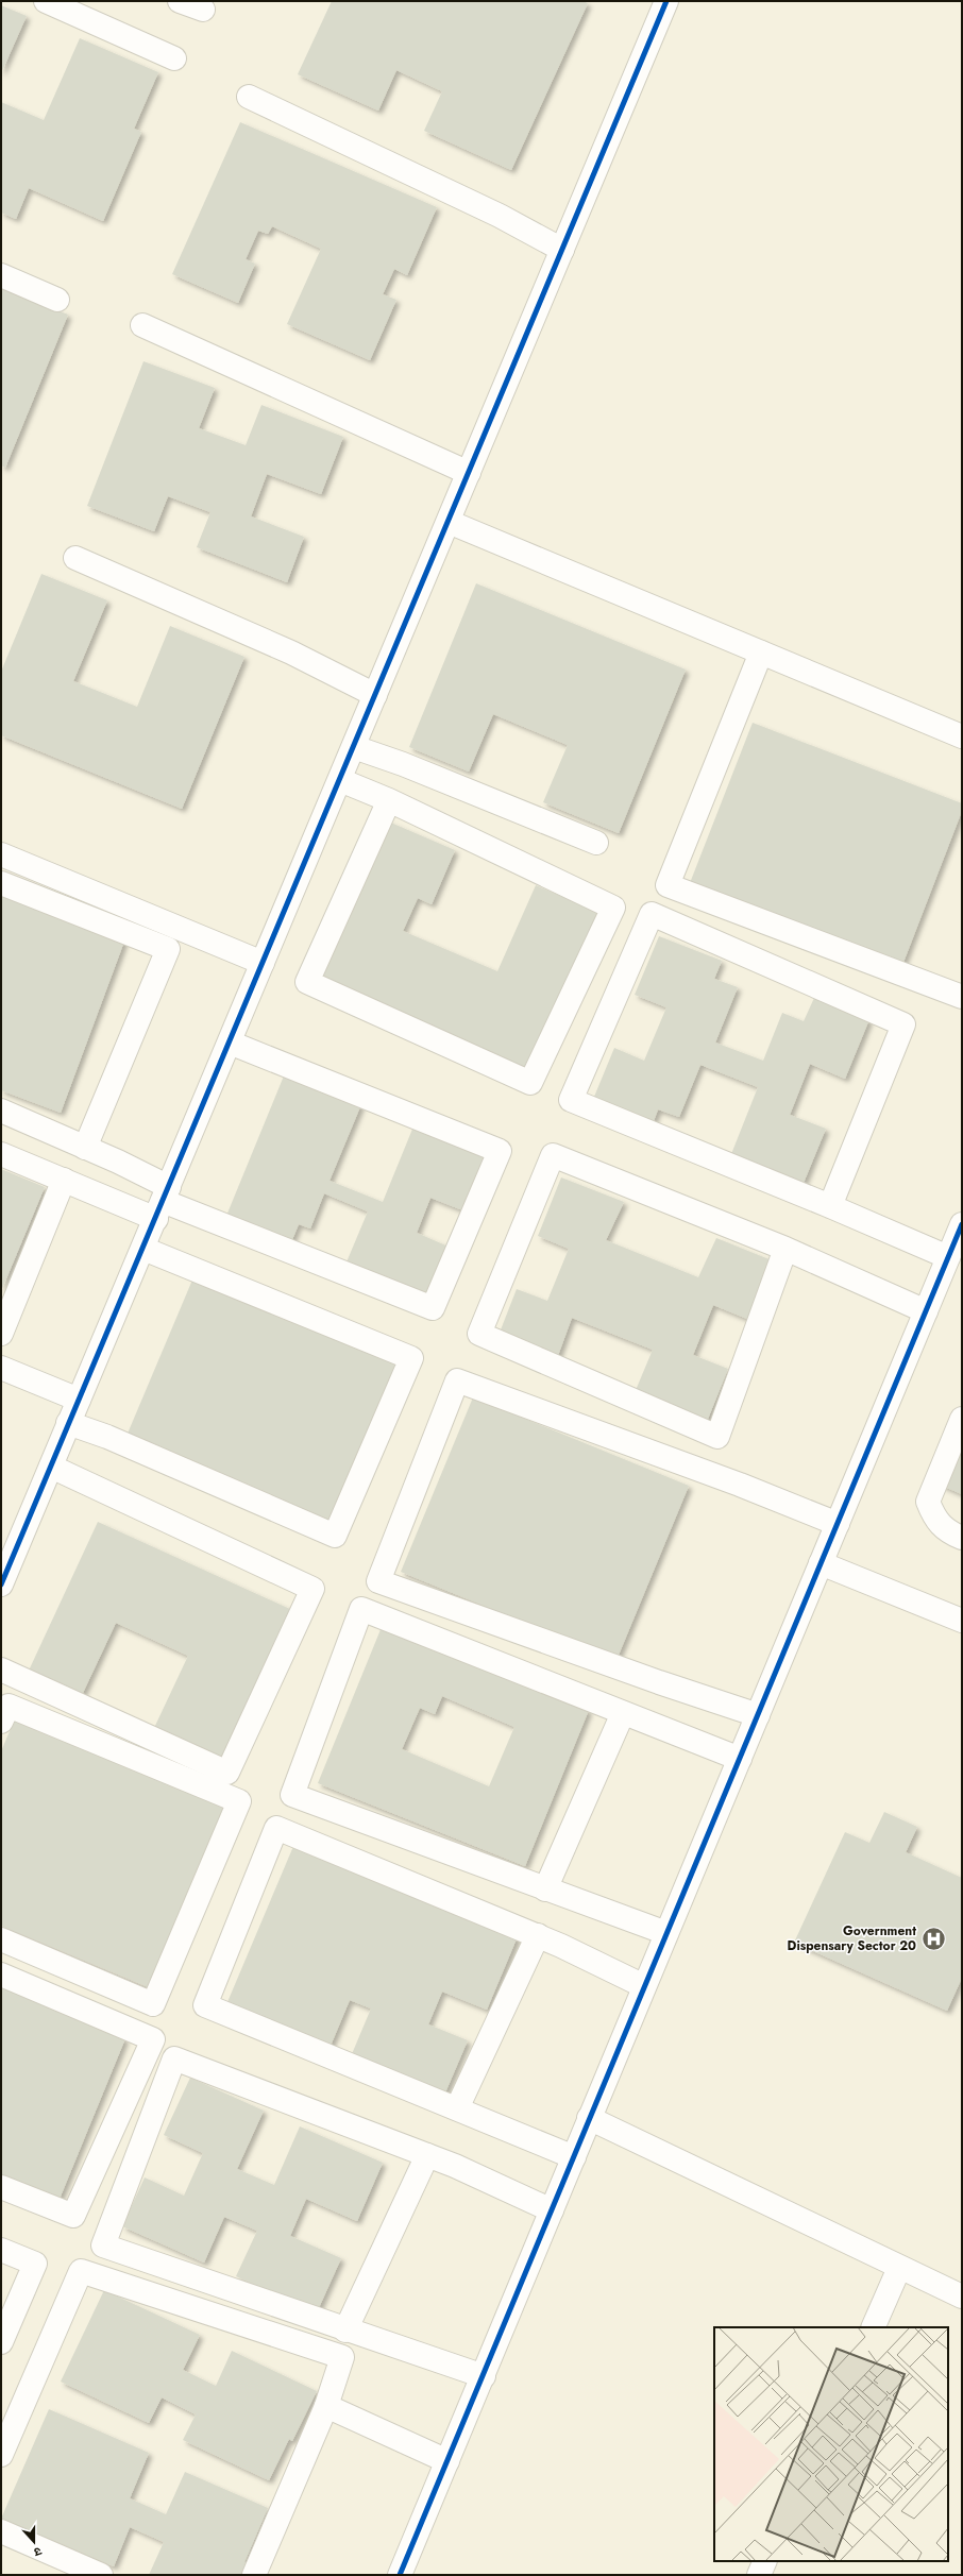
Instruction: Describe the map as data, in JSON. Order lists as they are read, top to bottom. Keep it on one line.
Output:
{"places":{"hospital":["Government Dispensary Sector 20"]},"north":"bottom"}
